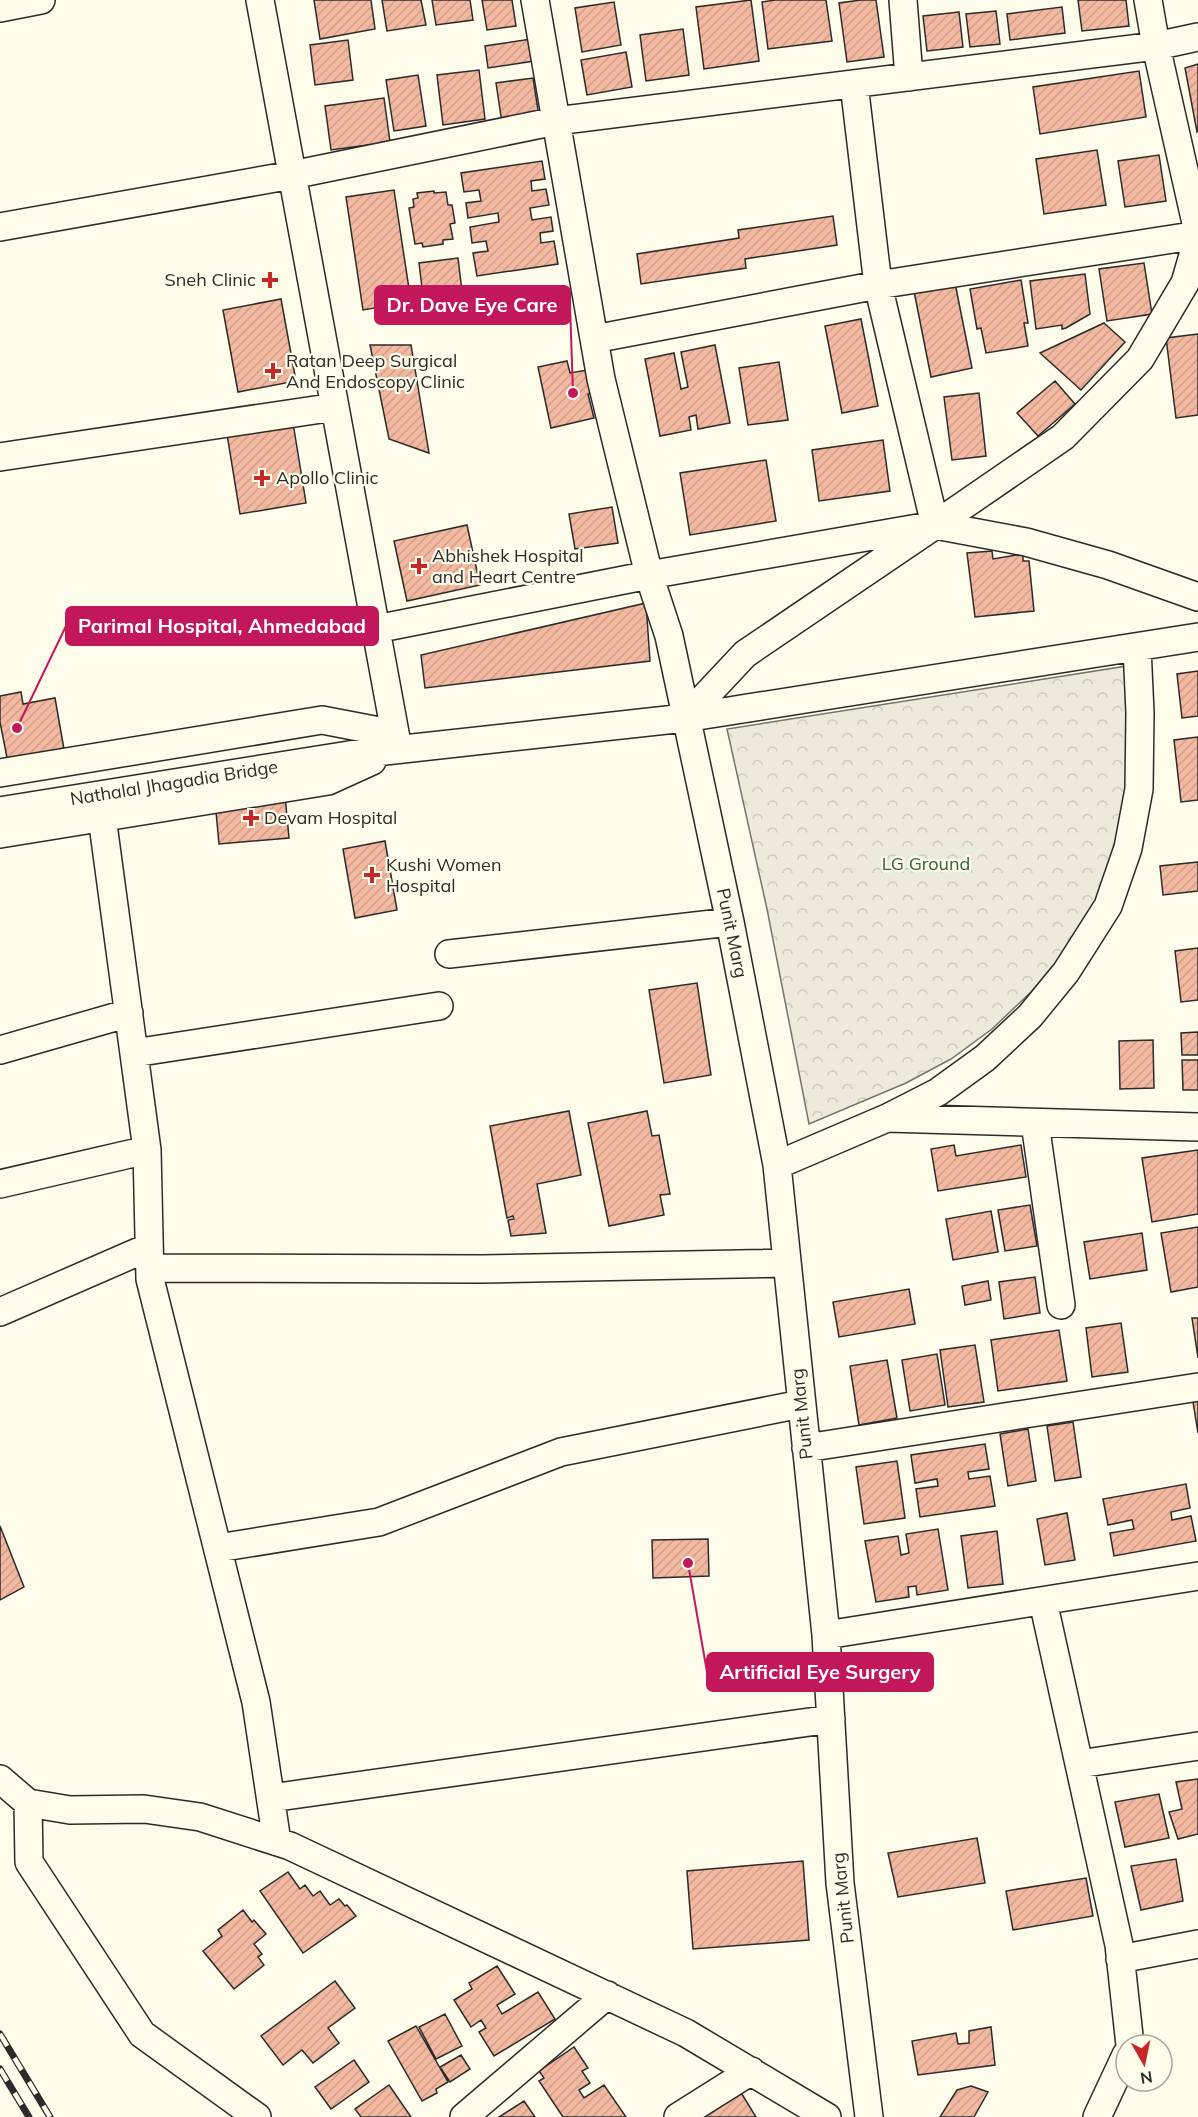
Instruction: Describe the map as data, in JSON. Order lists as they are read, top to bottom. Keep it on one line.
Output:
{"streets":{"street":["Nathalal Jhagadia Bridge","Punit Marg"]},"parks":["LG Ground"],"places":{"health":["Sneh Clinic","Ratan Deep Surgical And Endoscopy Clinic","Apollo Clinic","Abhishek Hospital and Heart Centre","Devam Hospital","Kushi Women Hospital"],"other":["Dr. Dave Eye Care","Parimal Hospital, Ahmedabad","Artificial Eye Surgery"]},"north":"bottom"}
